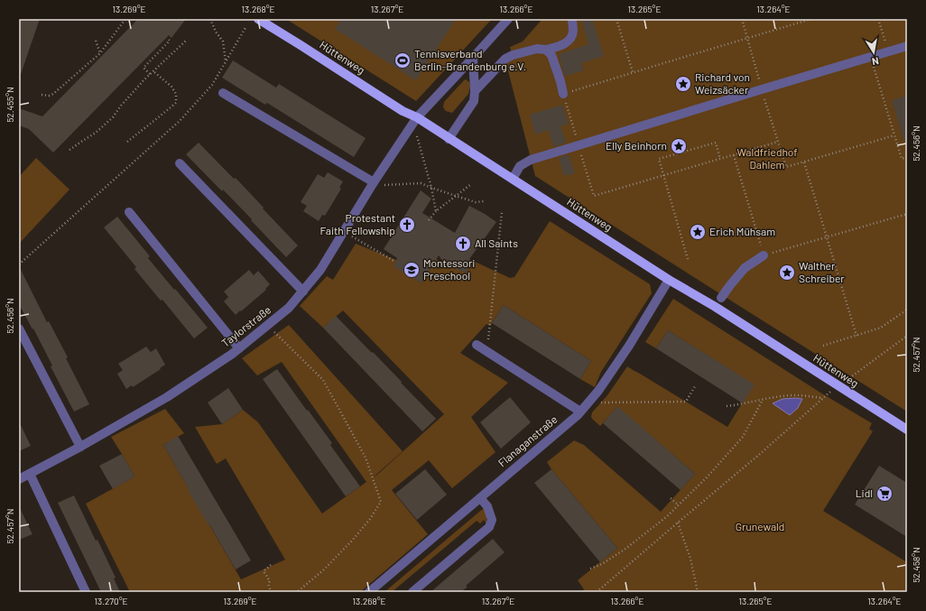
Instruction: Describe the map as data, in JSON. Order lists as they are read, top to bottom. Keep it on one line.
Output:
{"streets":{"main road":["Hüttenweg"],"street":["Taylorstraße","Flanaganstraße"]},"crossings":[["Hüttenweg","Taylorstraße"],["Hüttenweg","Flanaganstraße"]],"parks":["Waldfriedhof Dahlem","Grunewald"],"places":{"sports":["Tennisverband Berlin-Brandenburg e.V."],"place":["Richard von Weizsäcker","Elly Beinhorn","Erich Mühsam","Walther Schreiber"],"church":["Protestant Faith Fellowship","All Saints"],"school or university":["Montessori Preschool"],"supermarket":["Lidl"]},"north":"bottom","coordinates":["13.269°E","13.268°E","13.267°E","13.266°E","13.265°E","13.264°E","52.455°N","52.456°N","52.457°N","52.458°N","13.270°E"]}
